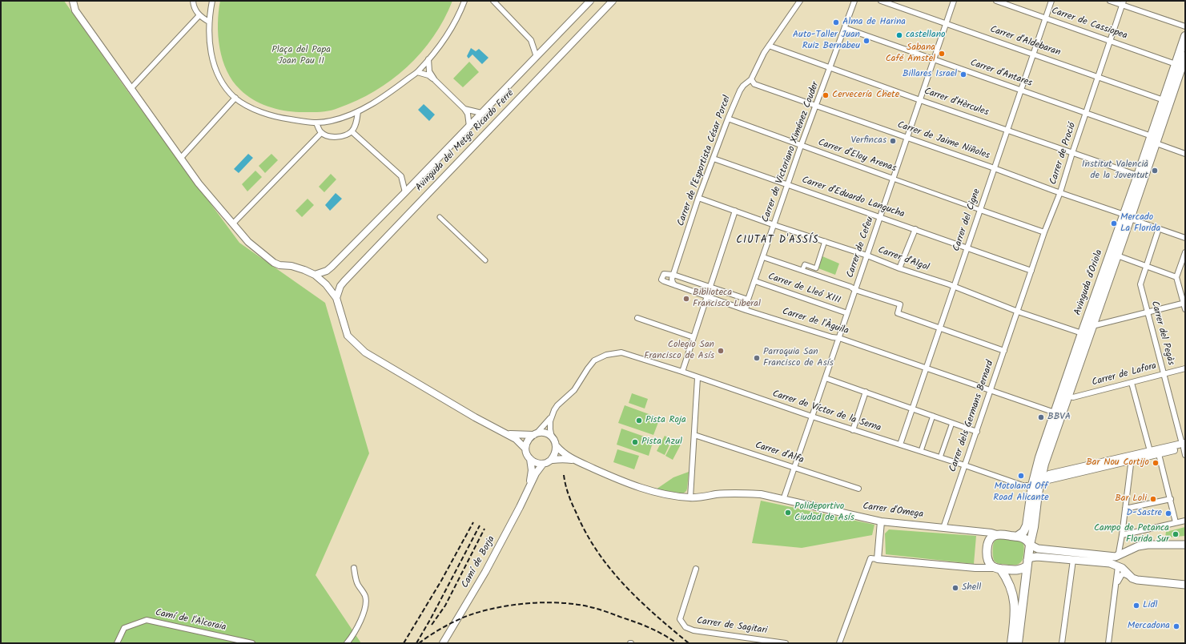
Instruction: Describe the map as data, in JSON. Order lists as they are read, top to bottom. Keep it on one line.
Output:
{"streets":{"main road":["Avinguda d'Oriola","Carrer d'Omega"],"street":["Carrer de Cassiopea","Carrer d'Aldebaran","Carrer d'Antares","Carrer d'Hèrcules","Avinguda del Metge Ricardo Ferré","Carrer de Jaime Niñoles","Carrer de Victoriano Ximénez Couder","Carrer de Proció","Carrer d'Eloy Arenas","Carrer de l'Esportista César Porcel","Carrer d'Eduardo Langucha","Carrer del Cigne","Carrer de Cefeu","Carrer d'Algol","Carrer de Lleó XIII","Carrer de l'Àguila","Carrer del Pegàs","Carrer de Lafora","Carrer de Víctor de la Serna","Carrer dels Germans Bernard","Carrer d'Alfa","Camí de Borja","Camí de l'Alcoraia","Carrer de Sagitari"]},"crossings":[["Carrer de Cassiopea","Carrer de Proció"],["Carrer de Cassiopea","Carrer del Cigne"],["Carrer de Cassiopea","Avinguda d'Oriola"],["Carrer d'Aldebaran","Carrer de Proció"],["Carrer d'Aldebaran","Carrer del Cigne"],["Carrer d'Aldebaran","Carrer de Cefeu"],["Carrer d'Aldebaran","Avinguda d'Oriola"],["Carrer d'Antares","Carrer de Victoriano Ximénez Couder"],["Carrer d'Antares","Carrer de Proció"],["Carrer d'Antares","Carrer del Cigne"],["Carrer d'Antares","Carrer de Cefeu"],["Carrer d'Antares","Avinguda d'Oriola"],["Carrer d'Hèrcules","Carrer de Victoriano Ximénez Couder"],["Carrer d'Hèrcules","Carrer de Proció"],["Carrer d'Hèrcules","Carrer de l'Esportista César Porcel"],["Carrer d'Hèrcules","Carrer del Cigne"],["Carrer d'Hèrcules","Carrer de Cefeu"],["Carrer d'Hèrcules","Avinguda d'Oriola"],["Carrer de Jaime Niñoles","Carrer de Victoriano Ximénez Couder"],["Carrer de Jaime Niñoles","Carrer de Proció"],["Carrer de Jaime Niñoles","Carrer de l'Esportista César Porcel"],["Carrer de Jaime Niñoles","Carrer del Cigne"],["Carrer de Jaime Niñoles","Carrer de Cefeu"],["Carrer de Jaime Niñoles","Avinguda d'Oriola"],["Carrer de Jaime Niñoles","Carrer del Pegàs"],["Carrer de Victoriano Ximénez Couder","Carrer d'Eloy Arenas"],["Carrer de Victoriano Ximénez Couder","Carrer d'Eduardo Langucha"],["Carrer de Victoriano Ximénez Couder","Carrer d'Algol"],["Carrer de Victoriano Ximénez Couder","Carrer de Lleó XIII"],["Carrer de Victoriano Ximénez Couder","Carrer de l'Àguila"],["Carrer de Proció","Carrer d'Eduardo Langucha"],["Carrer de Proció","Carrer d'Algol"],["Carrer de Proció","Carrer dels Germans Bernard"],["Carrer d'Eloy Arenas","Carrer de l'Esportista César Porcel"],["Carrer d'Eloy Arenas","Carrer del Cigne"],["Carrer d'Eloy Arenas","Carrer de Cefeu"],["Carrer de l'Esportista César Porcel","Carrer d'Eduardo Langucha"],["Carrer de l'Esportista César Porcel","Carrer d'Algol"],["Carrer de l'Esportista César Porcel","Carrer de l'Àguila"],["Carrer d'Eduardo Langucha","Carrer del Cigne"],["Carrer d'Eduardo Langucha","Carrer de Cefeu"],["Carrer del Cigne","Carrer d'Algol"],["Carrer del Cigne","Carrer de l'Àguila"],["Carrer del Cigne","Carrer de Víctor de la Serna"],["Carrer de Cefeu","Carrer d'Algol"],["Carrer de Cefeu","Carrer de Lleó XIII"],["Carrer de Cefeu","Carrer de l'Àguila"],["Carrer de Cefeu","Carrer de Víctor de la Serna"],["Carrer de Cefeu","Carrer d'Alfa"],["Carrer de Cefeu","Carrer d'Omega"],["Carrer d'Algol","Avinguda d'Oriola"],["Carrer d'Algol","Carrer dels Germans Bernard"],["Avinguda d'Oriola","Carrer de l'Àguila"],["Avinguda d'Oriola","Carrer de Lafora"],["Avinguda d'Oriola","Carrer de Víctor de la Serna"],["Avinguda d'Oriola","Carrer d'Omega"],["Carrer de l'Àguila","Carrer dels Germans Bernard"],["Carrer del Pegàs","Carrer de Lafora"],["Carrer de Víctor de la Serna","Carrer dels Germans Bernard"],["Carrer dels Germans Bernard","Carrer d'Omega"]],"districts":["CIUTAT D'ASSÍS"],"parks":["Plaça del Papa Joan Pau II"],"places":["Alma de Harina","castellano","Auto-Taller Juan Ruiz Bernabeu","Sabana Café Amstel","Billares Israel","Cervecería Chete","Verfincas","Institut Valencià de la Joventut","Mercado La Florida","Biblioteca Francisco Liberal","Colegio San Francisco de Asís","Parroquia San Francisco de Asís","BBVA","Pista Roja","Pista Azul","Bar Nou Cortijo","Motoland Off Road Alicante","Bar Loli","Polideportivo Ciudad de Asís","D-Sastre","Campo de Petanca Florida Sur","Shell","Lidl","Mercadona"]}
